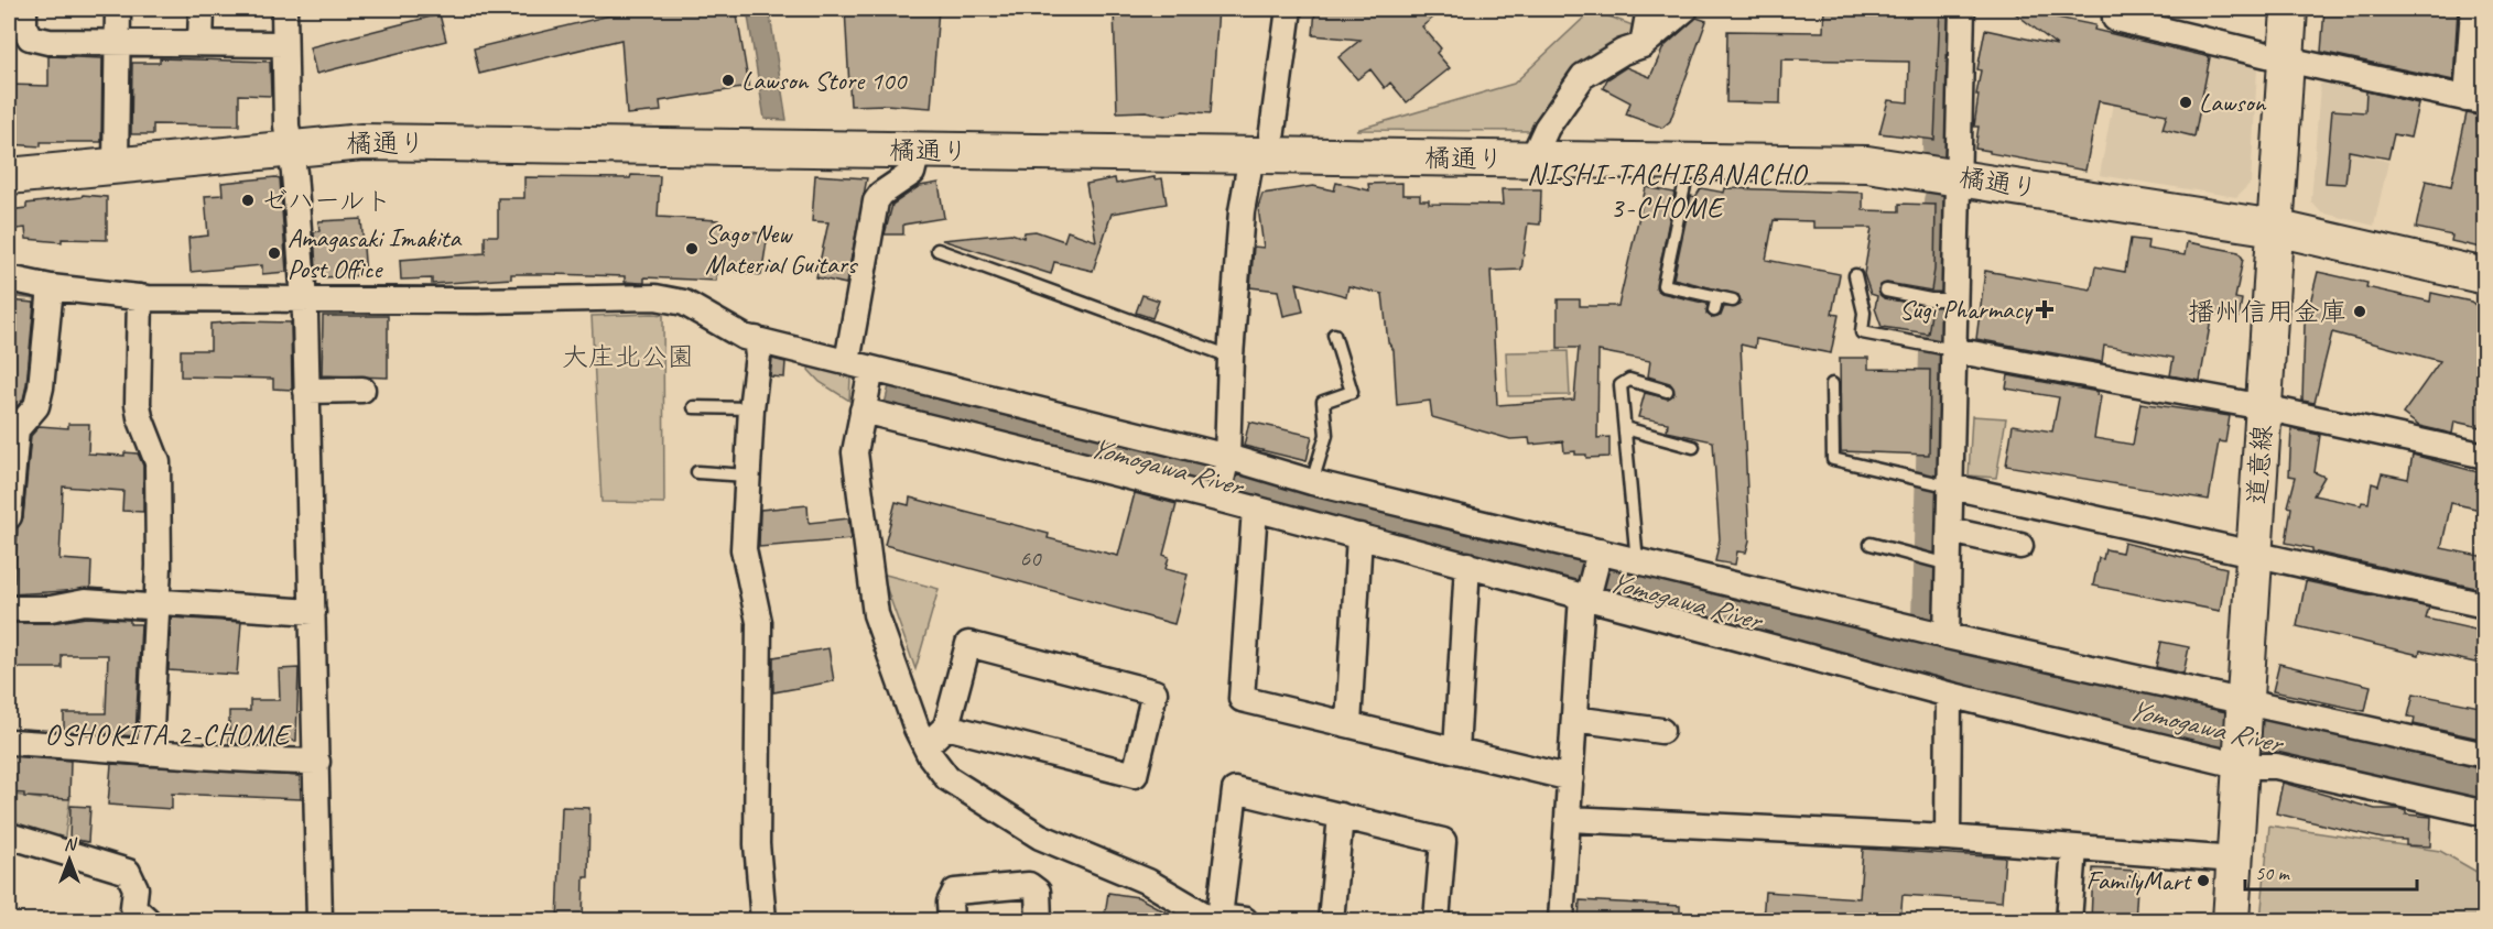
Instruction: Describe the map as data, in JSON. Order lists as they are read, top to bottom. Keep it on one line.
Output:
{"streets":{"street":["橘通り","道意線"]},"crossings":[["橘通り","道意線"]],"districts":["NISHI-TACHIBANACHO 3-CHOME","OSHOKITA 2-CHOME"],"water":["Yomogawa River"],"parks":["大庄北公園"],"places":{"other":["Lawson Store 100","Lawson","ゼハールト","Sago New Material Guitars","Amagasaki Imakita Post Office","播州信用金庫","FamilyMart"],"health":["Sugi Pharmacy"]},"house_numbers":["60"],"scale_bar":"50 m","north":"top"}
